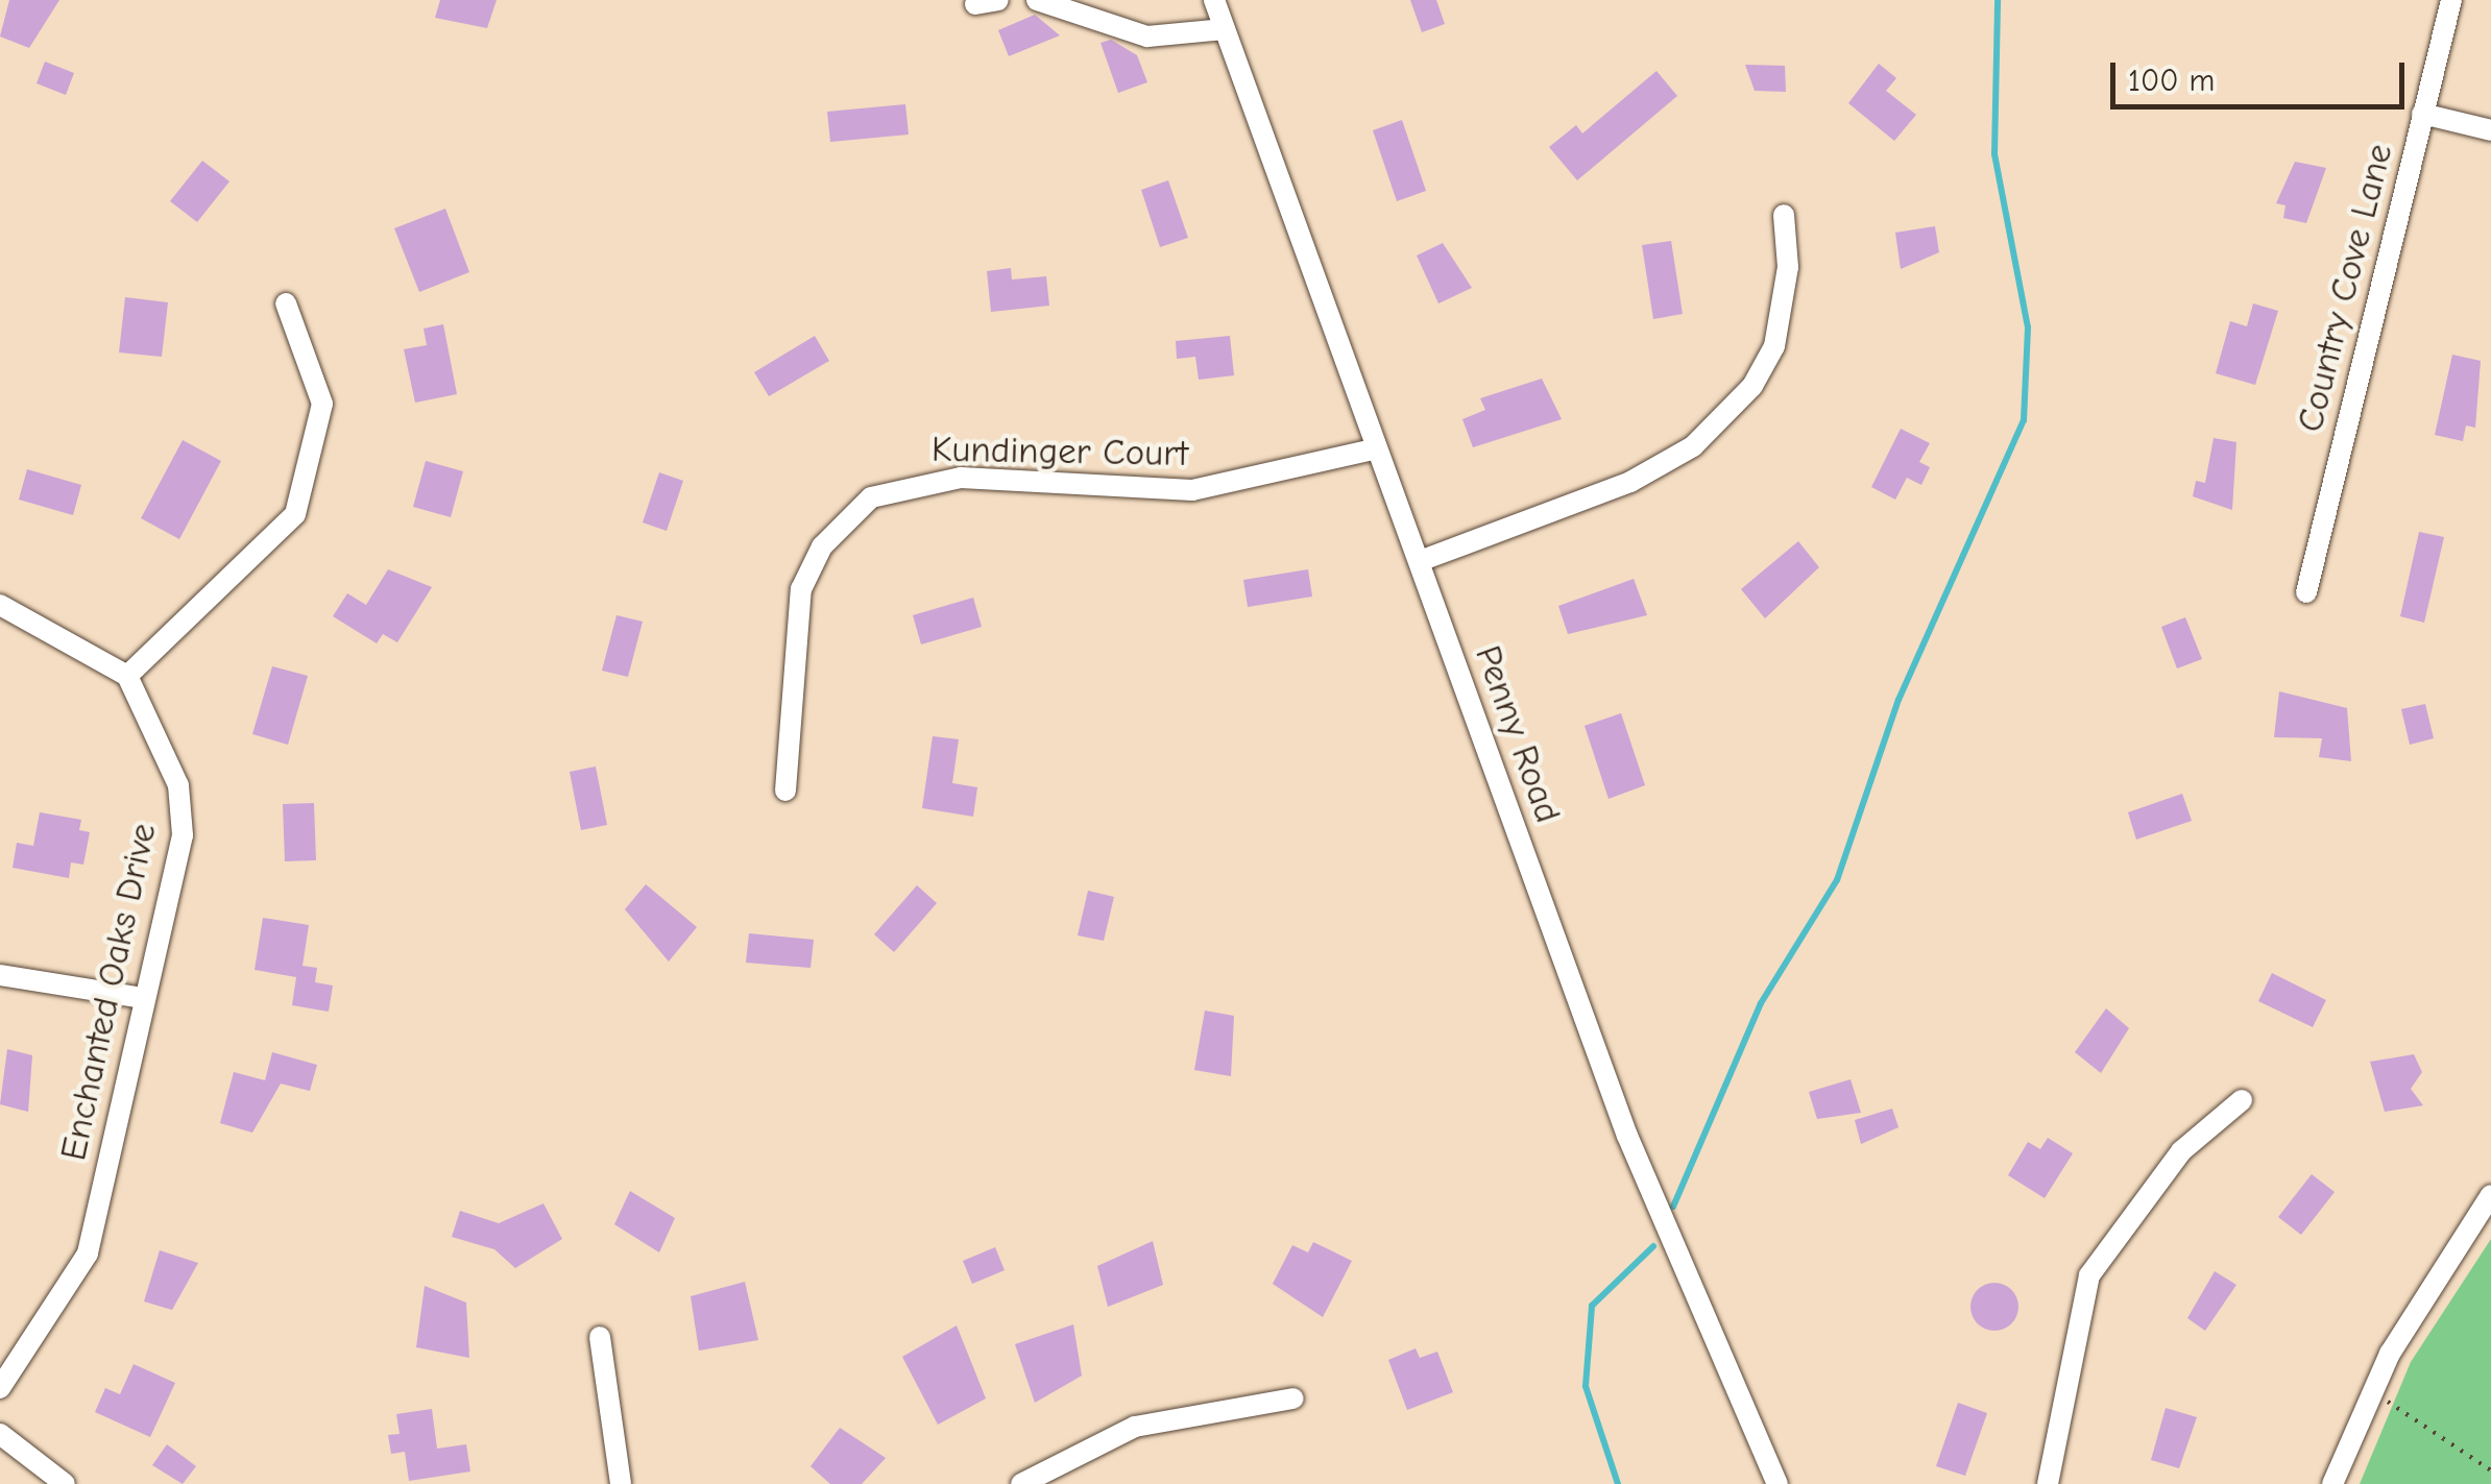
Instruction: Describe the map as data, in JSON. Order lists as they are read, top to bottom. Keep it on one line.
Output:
{"streets":{"street":["Country Cove Lane","Kundinger Court","Penny Road","Enchanted Oaks Drive"]},"crossings":[["Kundinger Court","Penny Road"]],"scale_bar":"100 m"}
